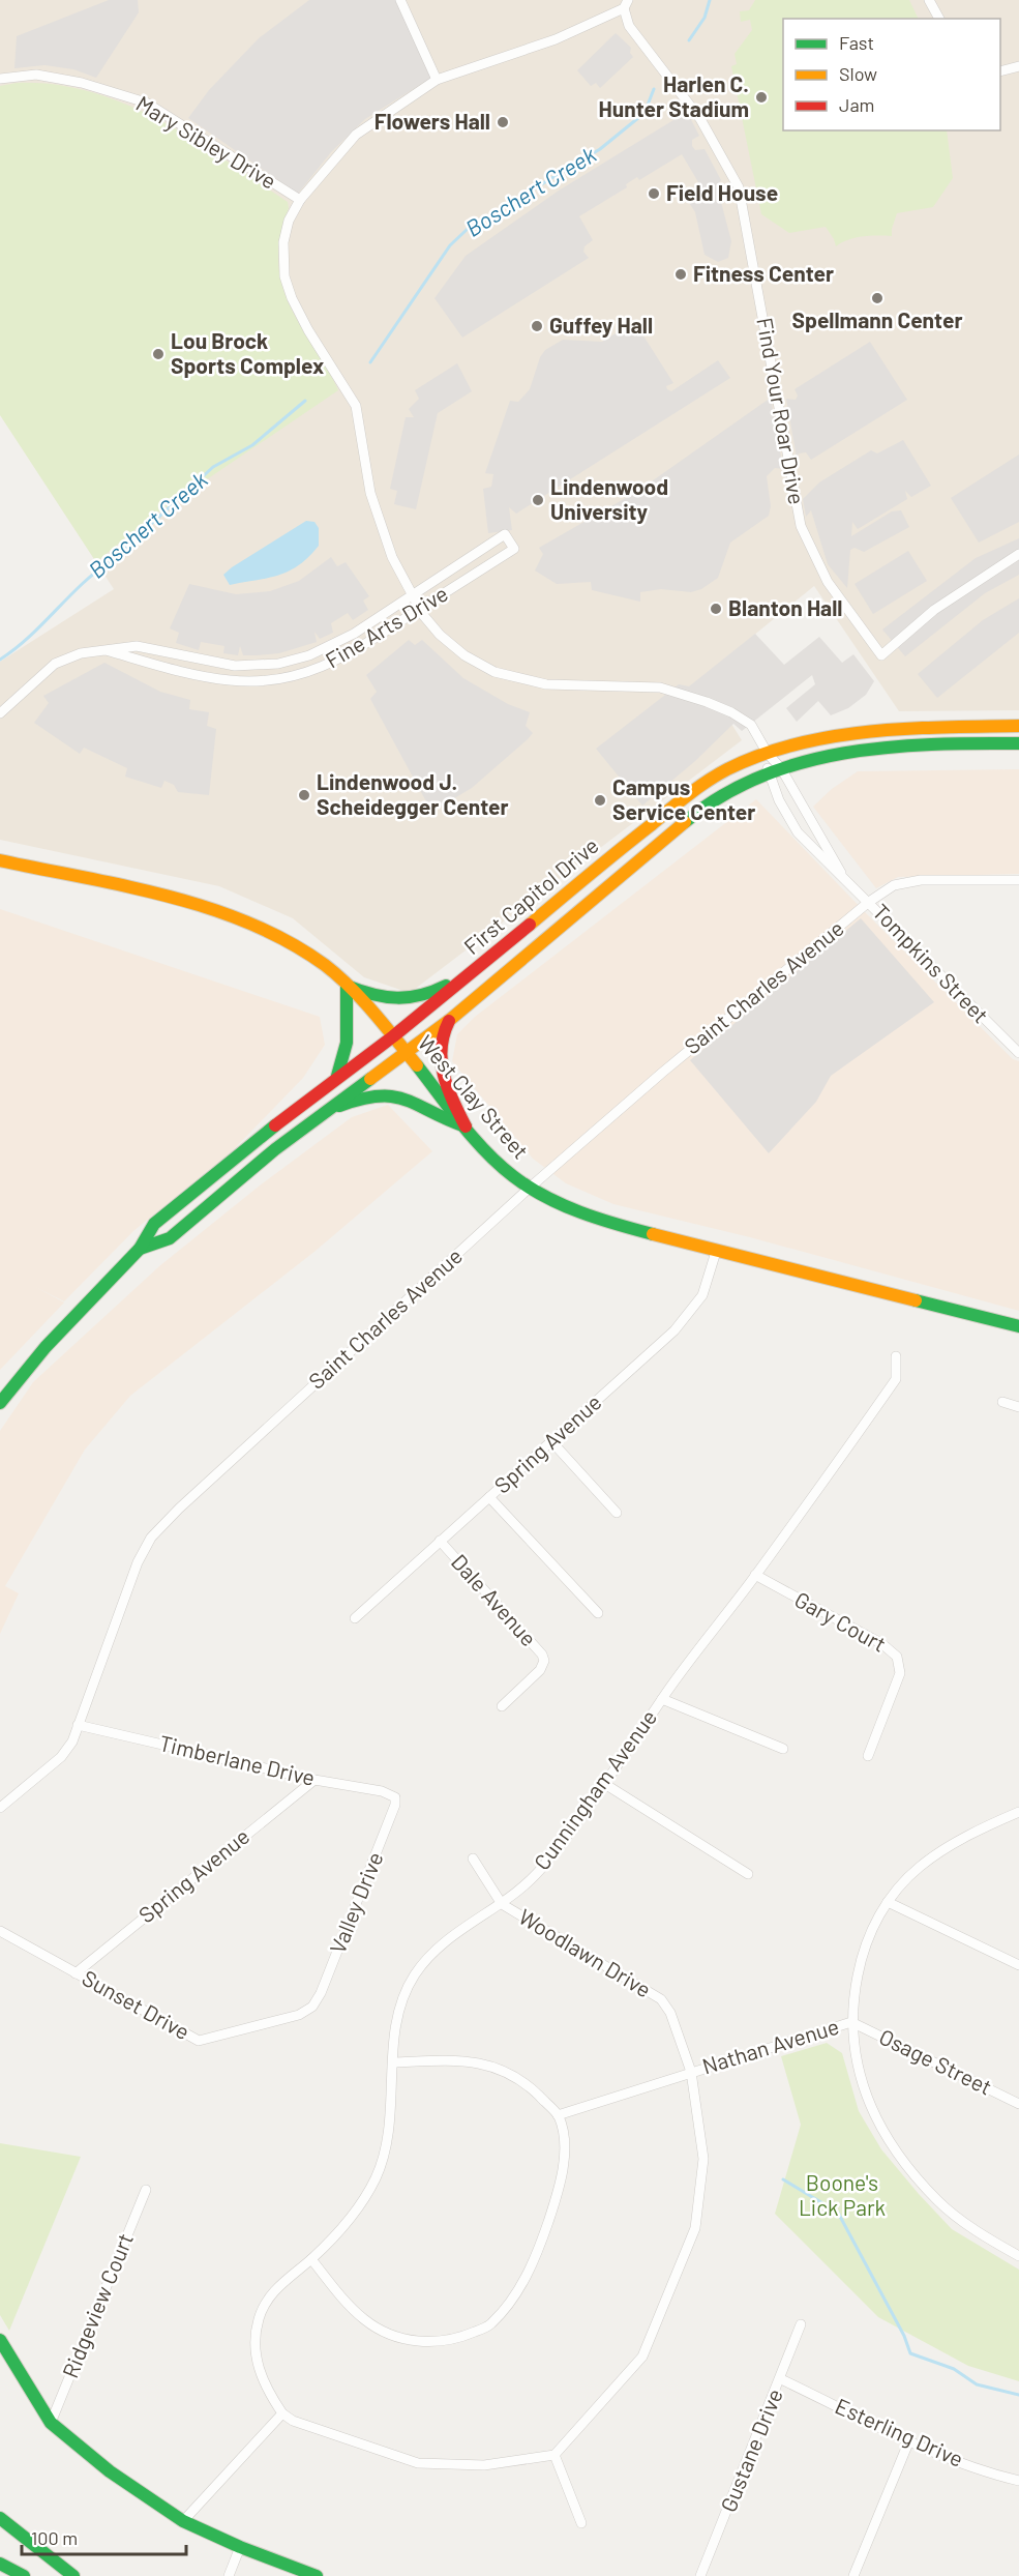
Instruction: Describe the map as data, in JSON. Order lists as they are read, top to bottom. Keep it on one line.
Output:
{"streets":{"main road":["First Capitol Drive","West Clay Street"],"street":["Mary Sibley Drive","Find Your Roar Drive","Fine Arts Drive","Tompkins Street","Saint Charles Avenue","Spring Avenue","Dale Avenue","Gary Court","Timberlane Drive","Cunningham Avenue","Valley Drive","Woodlawn Drive","Sunset Drive","Nathan Avenue","Osage Street","Ridgeview Court","Esterling Drive","Gustane Drive"]},"crossings":[["Mary Sibley Drive","Tompkins Street"],["Find Your Roar Drive","Tompkins Street"],["Fine Arts Drive","Tompkins Street"],["First Capitol Drive","Tompkins Street"],["First Capitol Drive","West Clay Street"],["Tompkins Street","Saint Charles Avenue"],["Saint Charles Avenue","West Clay Street"],["Saint Charles Avenue","Timberlane Drive"],["West Clay Street","Spring Avenue"],["Spring Avenue","Dale Avenue"],["Spring Avenue","Timberlane Drive"],["Spring Avenue","Sunset Drive"],["Gary Court","Cunningham Avenue"],["Timberlane Drive","Valley Drive"],["Cunningham Avenue","Woodlawn Drive"],["Valley Drive","Sunset Drive"],["Woodlawn Drive","Nathan Avenue"],["Nathan Avenue","Osage Street"],["Esterling Drive","Gustane Drive"]],"water":["Boschert Creek"],"parks":["Boone's Lick Park"],"places":["Harlen C. Hunter Stadium","Flowers Hall","Field House","Fitness Center","Spellmann Center","Guffey Hall","Lou Brock Sports Complex","Lindenwood University","Blanton Hall","Lindenwood J. Scheidegger Center","Campus Service Center"],"legend":["Fast","Slow","Jam"],"scale_bar":"100 m"}
